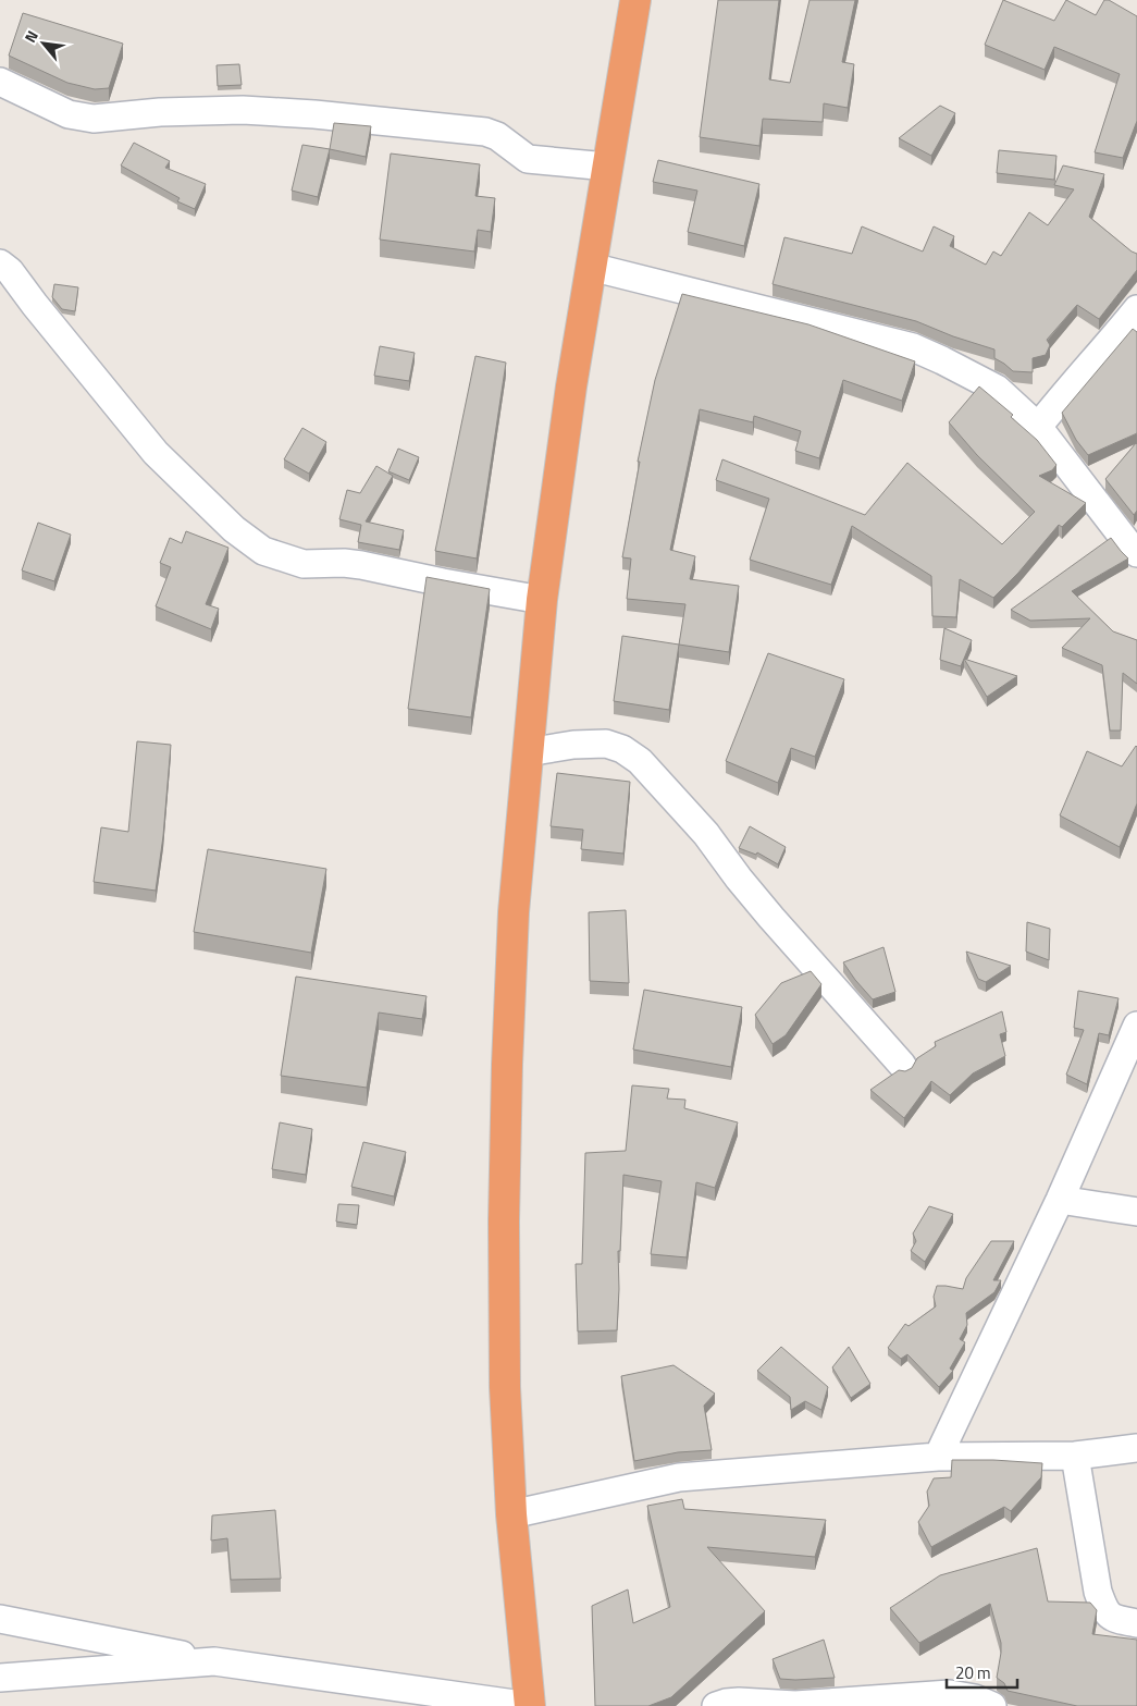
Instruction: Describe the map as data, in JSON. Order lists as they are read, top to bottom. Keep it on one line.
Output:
{"scale_bar":"20 m","north":"top left"}
